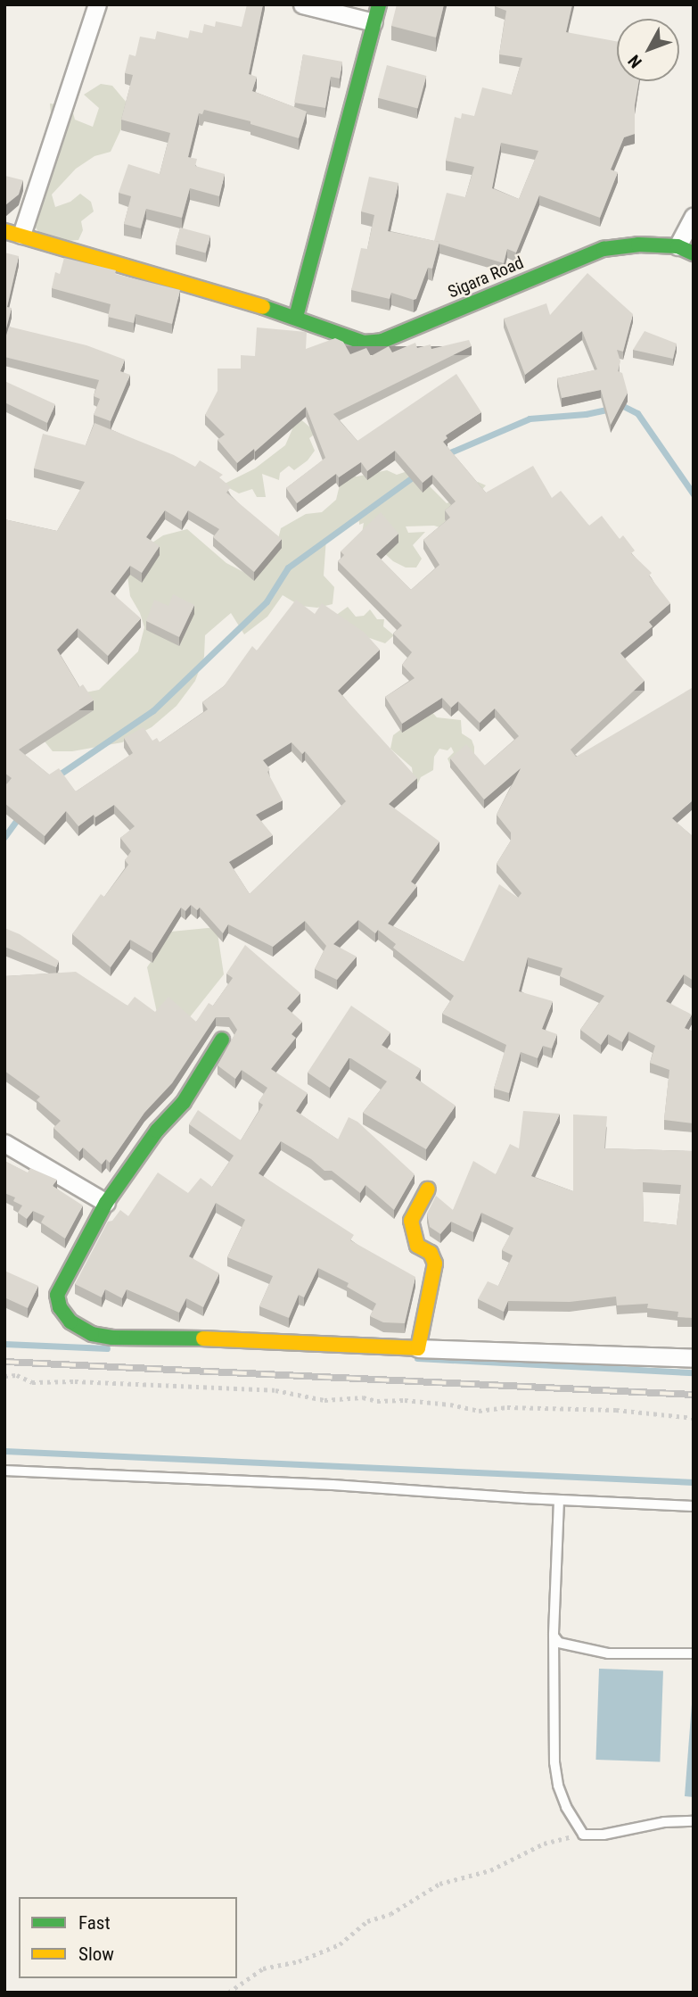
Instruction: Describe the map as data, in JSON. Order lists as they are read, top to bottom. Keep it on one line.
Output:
{"streets":{"street":["Sigara Road"]},"legend":["Fast","Slow"],"north":"bottom left"}
